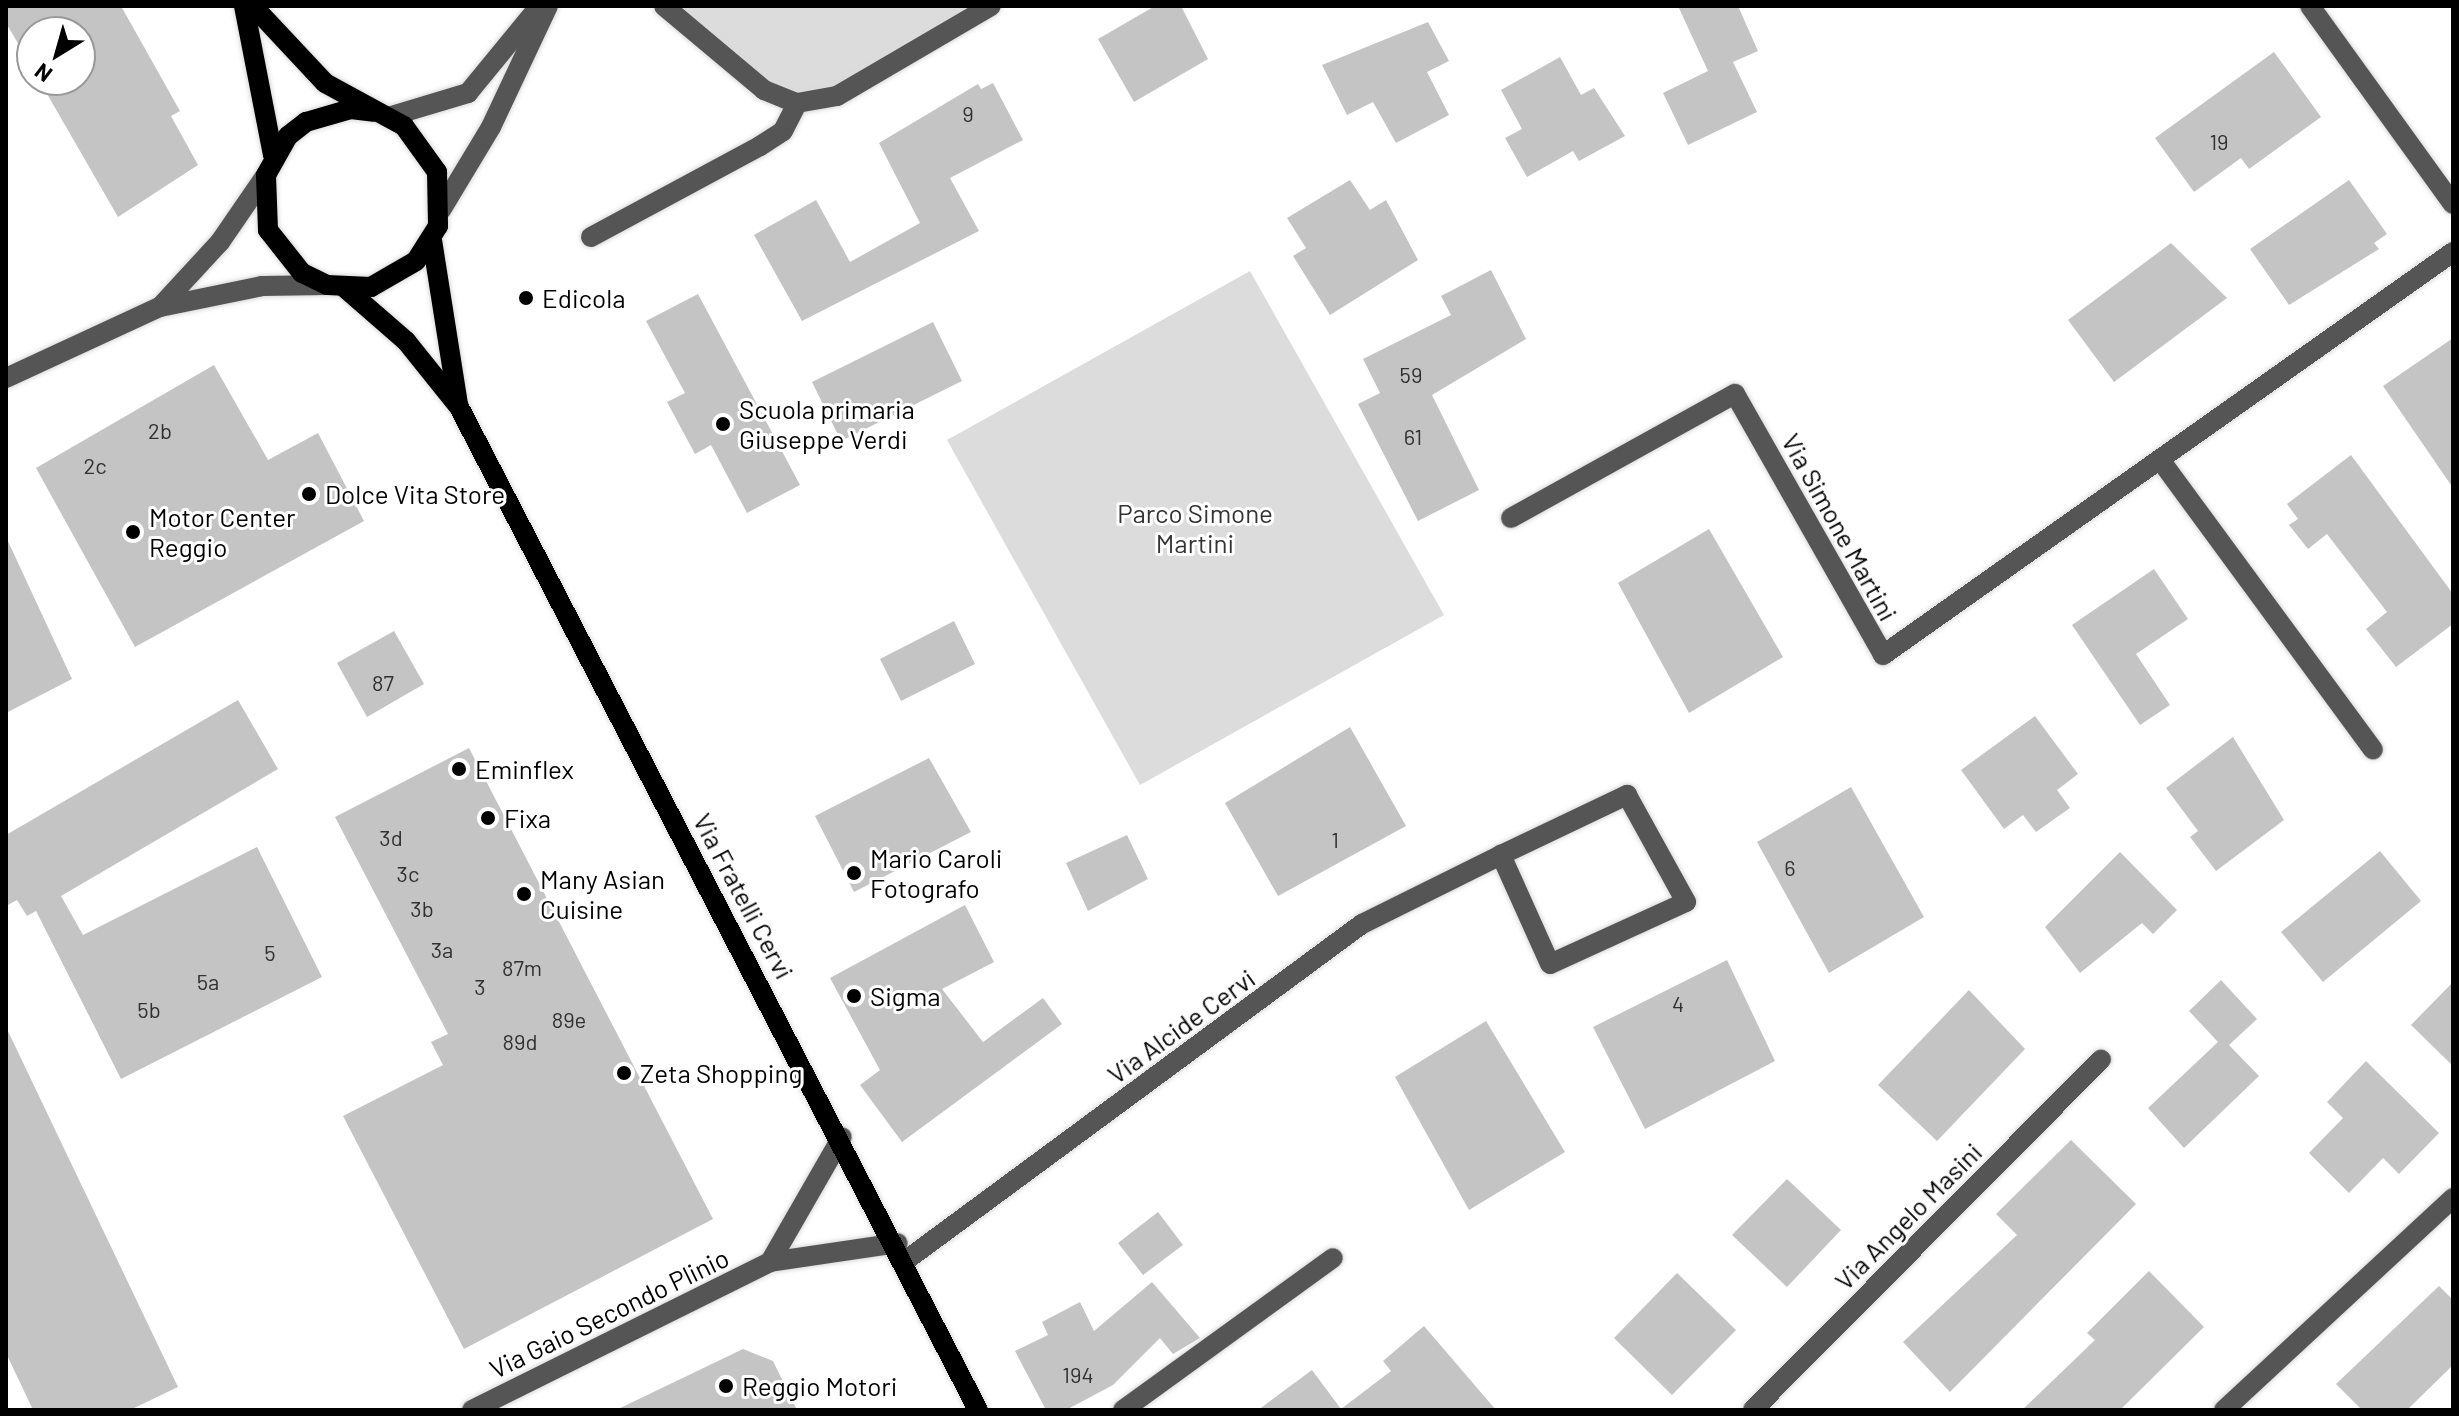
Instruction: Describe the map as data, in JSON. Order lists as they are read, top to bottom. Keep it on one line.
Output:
{"streets":{"main road":["Via Fratelli Cervi"],"street":["Via Simone Martini","Via Alcide Cervi","Via Angelo Masini","Via Gaio Secondo Plinio"]},"crossings":[["Via Fratelli Cervi","Via Alcide Cervi"],["Via Fratelli Cervi","Via Gaio Secondo Plinio"],["Via Alcide Cervi","Via Gaio Secondo Plinio"]],"parks":["Parco Simone Martini"],"places":["Edicola","Scuola primaria Giuseppe Verdi","Dolce Vita Store","Motor Center Reggio","Eminflex","Fixa","Mario Caroli Fotografo","Many Asian Cuisine","Sigma","Zeta Shopping","Reggio Motori"],"house_numbers":["9","19","59","2b","61","2c","87","3d","1","6","3c","3b","3a","5","87m","5a","3","4","5b","89e","89d","194"],"north":"bottom left"}
